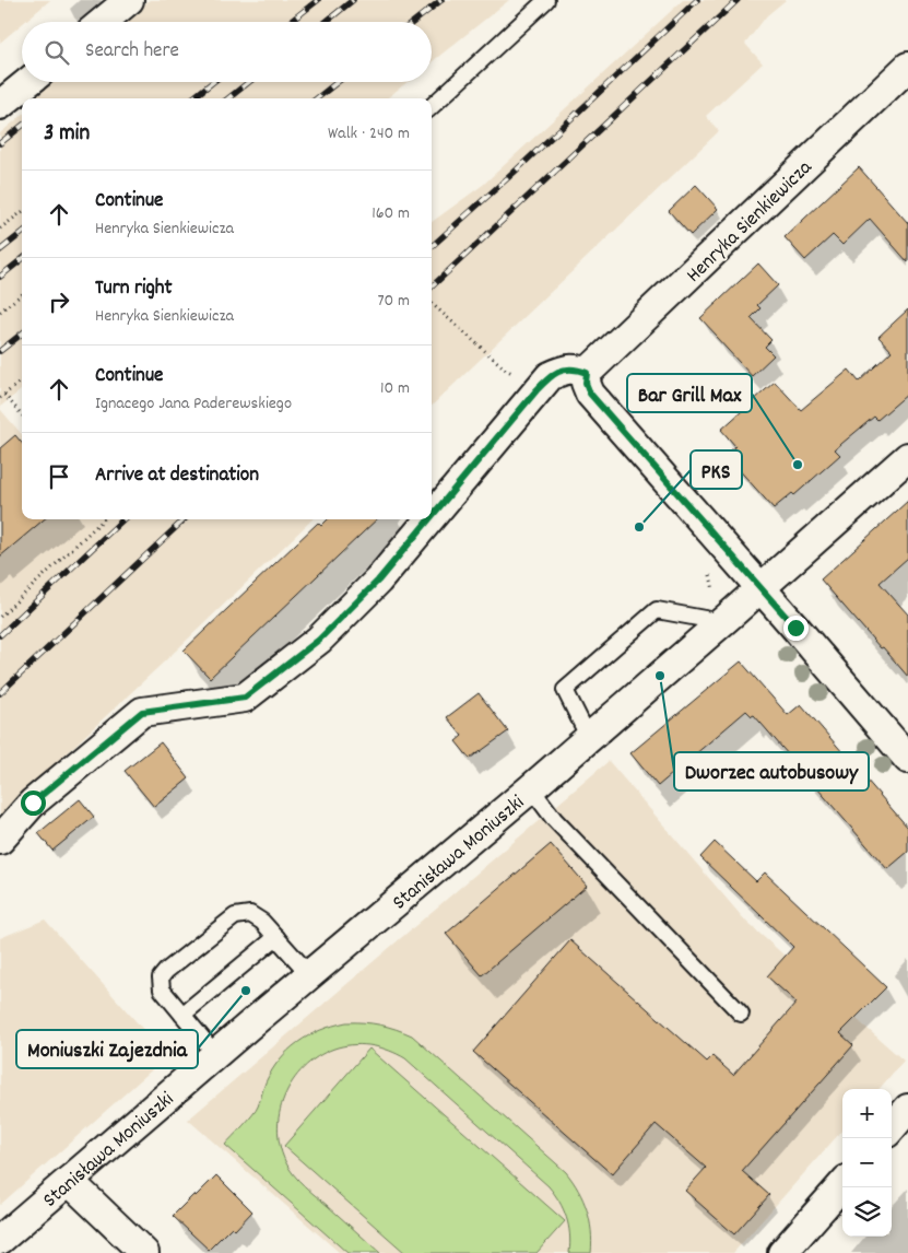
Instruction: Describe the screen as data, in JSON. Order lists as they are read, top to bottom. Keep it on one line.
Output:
{"streets":{"street":["Henryka Sienkiewicza","Stanisława Moniuszki"]},"places":["Bar Grill Max","PKS","Dworzec autobusowy","Moniuszki Zajezdnia"],"page":{"search":"Search here","heading":["3 min","Walk · 240 m"],"list":[["Continue","Henryka Sienkiewicza","160 m"],["Turn right","Henryka Sienkiewicza","70 m"],["Continue","Ignacego Jana Paderewskiego","10 m"],"Arrive at destination"],"map_buttons":["+","−"]}}
